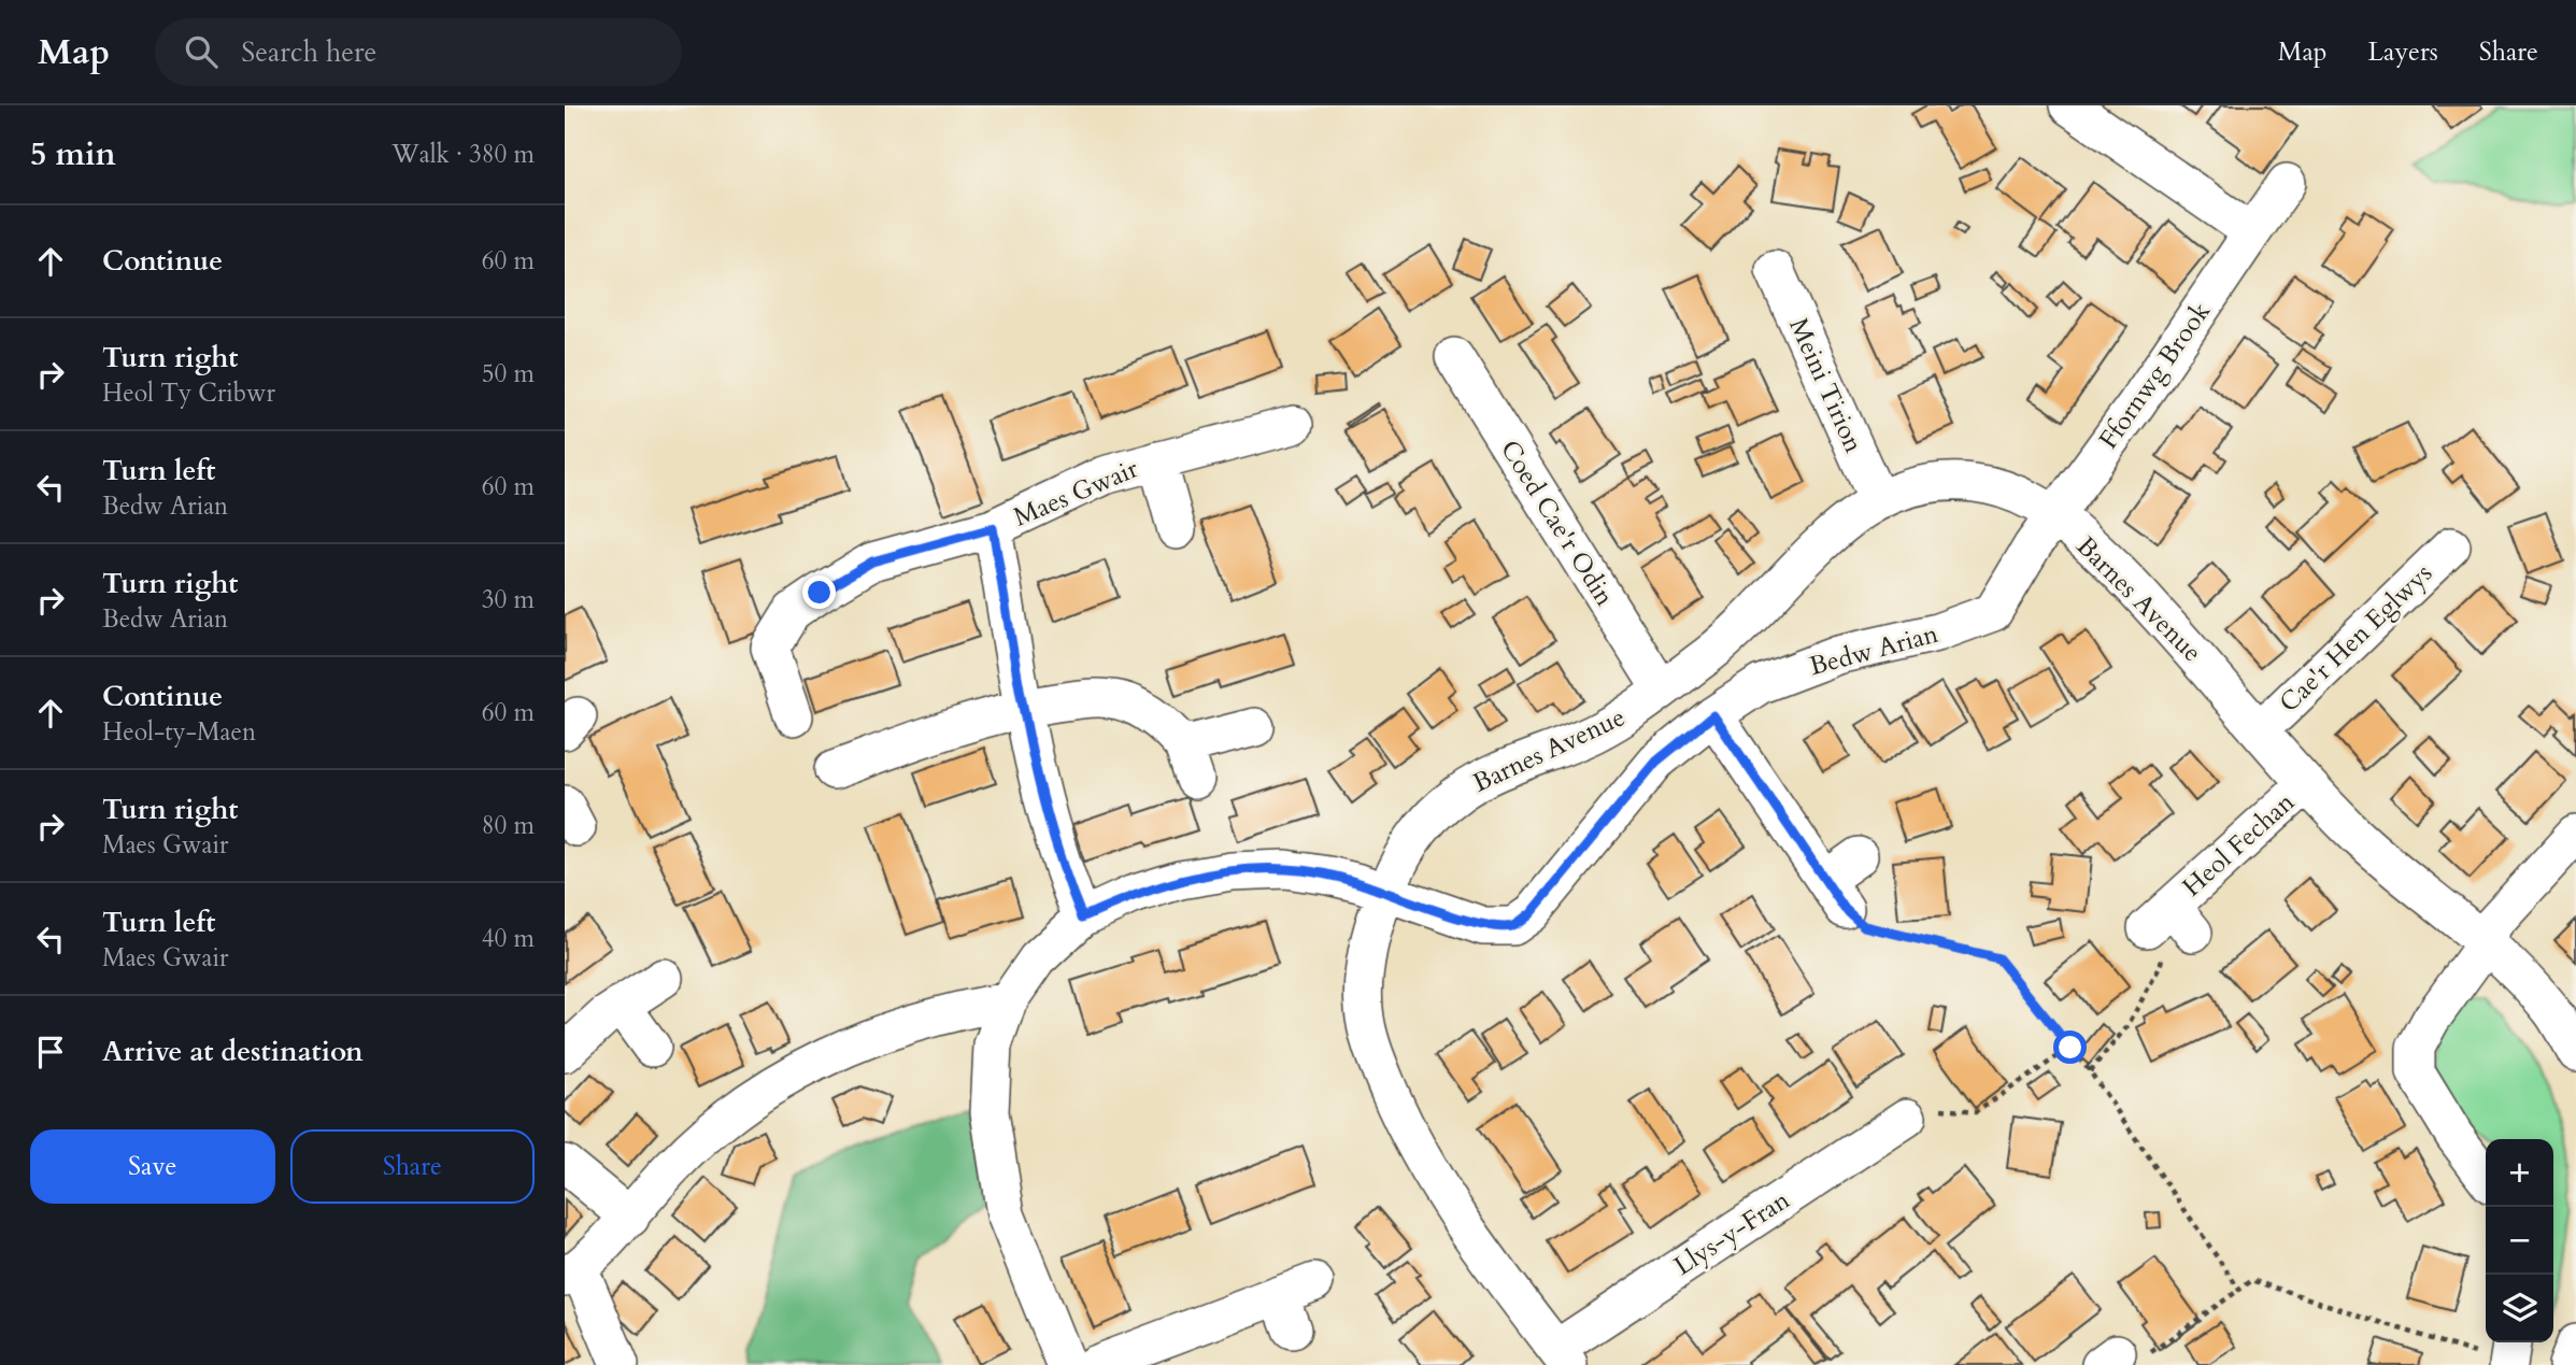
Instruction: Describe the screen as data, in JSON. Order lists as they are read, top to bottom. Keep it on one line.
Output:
{"streets":{"street":["Ffornwg Brook","Meini Tirion","Maes Gwair","Coed Cae'r Odin","Barnes Avenue","Cae'r Hen Eglwys","Bedw Arian","Heol Fechan","Llys-y-Fran"]},"crossings":[["Ffornwg Brook","Barnes Avenue"],["Ffornwg Brook","Bedw Arian"],["Meini Tirion","Barnes Avenue"],["Maes Gwair","Bedw Arian"],["Coed Cae'r Odin","Barnes Avenue"],["Barnes Avenue","Cae'r Hen Eglwys"],["Barnes Avenue","Bedw Arian"],["Barnes Avenue","Heol Fechan"],["Barnes Avenue","Llys-y-Fran"]],"page":{"header":"Map","search":"Search here","nav":["Map","Layers","Share"],"heading":["5 min","Walk · 380 m"],"list":[["Continue","60 m"],["Turn right","Heol Ty Cribwr","50 m"],["Turn left","Bedw Arian","60 m"],["Turn right","Bedw Arian","30 m"],["Continue","Heol-ty-Maen","60 m"],["Turn right","Maes Gwair","80 m"],["Turn left","Maes Gwair","40 m"],"Arrive at destination"],"buttons":["Save","Share"],"map_buttons":["+","−"]}}
